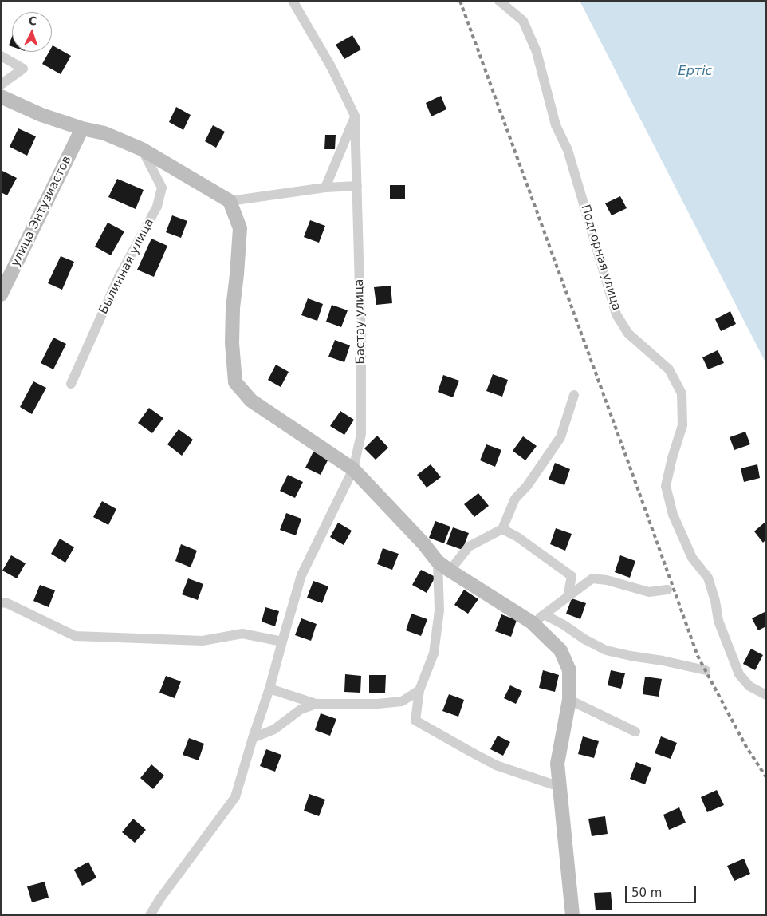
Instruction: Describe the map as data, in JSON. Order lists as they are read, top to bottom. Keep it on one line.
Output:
{"streets":{"street":["улица Энтузиастов","Подгорная улица","Былинная улица","Бастау улица"]},"water":["Ертіс"],"scale_bar":"50 m","north":"top"}
